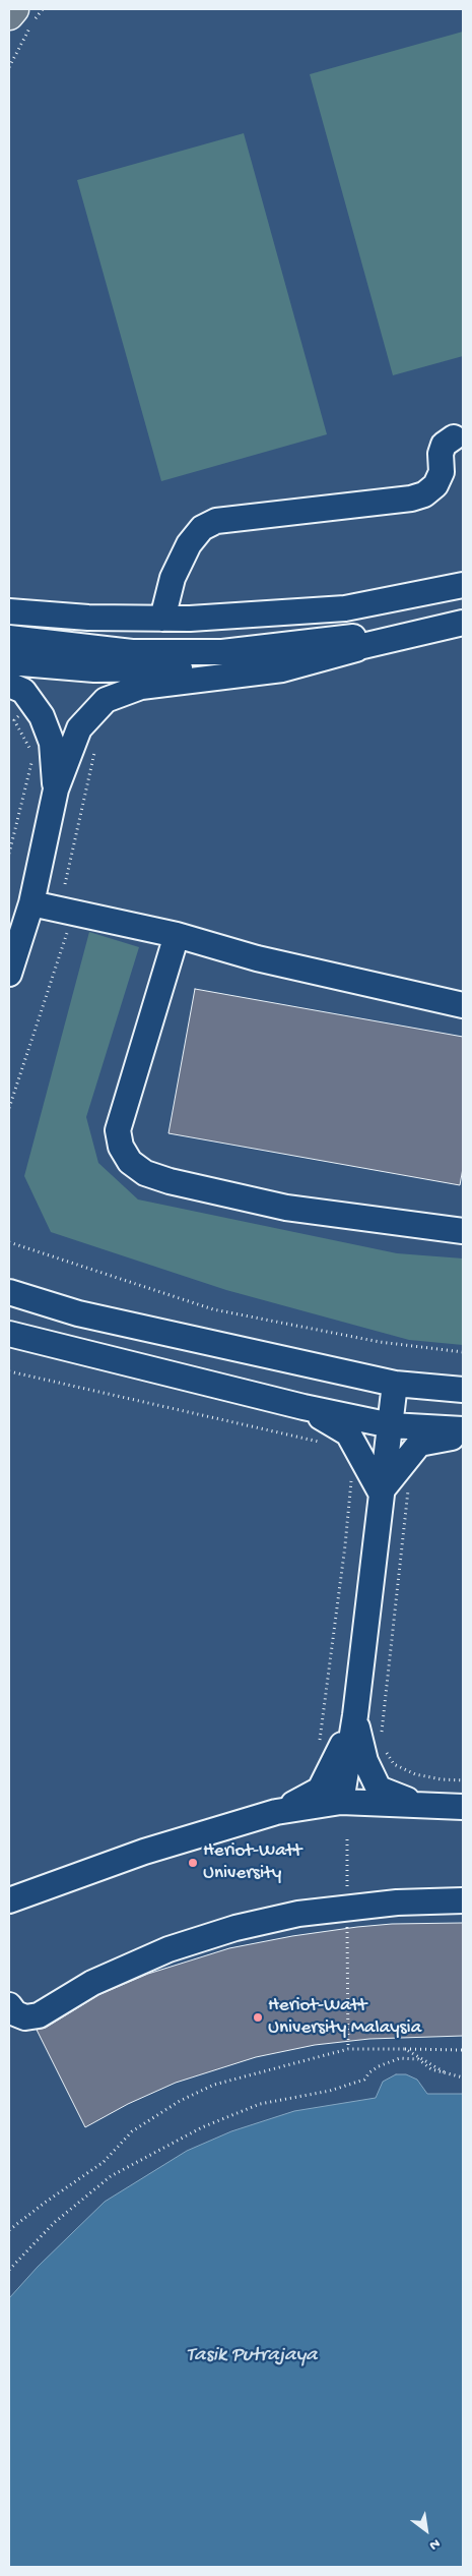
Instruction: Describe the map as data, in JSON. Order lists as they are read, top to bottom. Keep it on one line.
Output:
{"water":["Tasik Putrajaya"],"places":["Heriot-Watt University","Heriot-Watt University Malaysia"],"north":"bottom right"}
